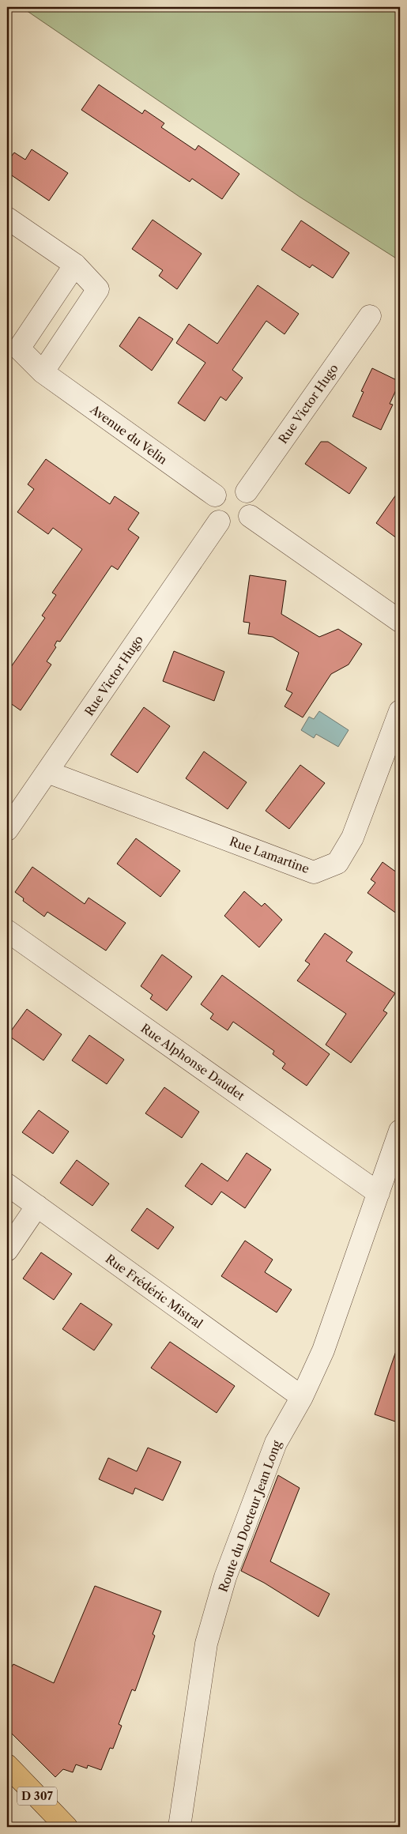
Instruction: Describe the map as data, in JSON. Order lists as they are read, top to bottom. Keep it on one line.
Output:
{"streets":{"main road":["D 307"],"street":["Rue Victor Hugo","Avenue du Velin","Rue Lamartine","Rue Alphonse Daudet","Rue Frédéric Mistral","Route du Docteur Jean Long"]},"crossings":[["Rue Victor Hugo","Avenue du Velin"],["Rue Victor Hugo","Rue Lamartine"],["Rue Alphonse Daudet","Route du Docteur Jean Long"],["Rue Frédéric Mistral","Route du Docteur Jean Long"]]}
